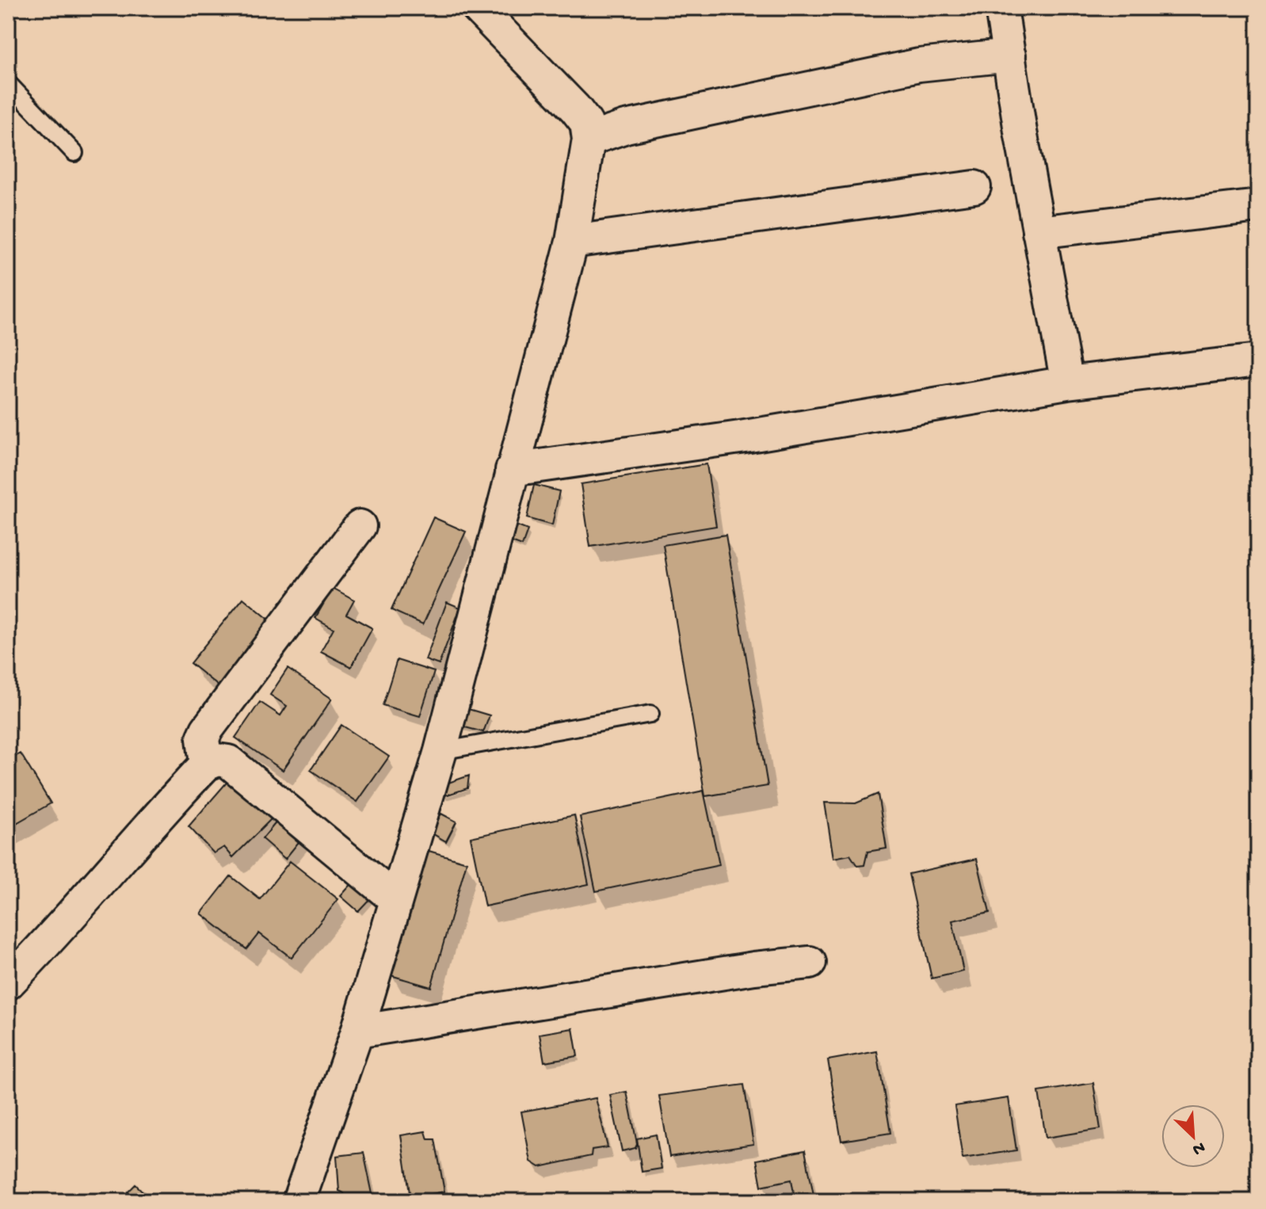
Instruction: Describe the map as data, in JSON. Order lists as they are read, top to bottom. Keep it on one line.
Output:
{"north":"bottom right"}
